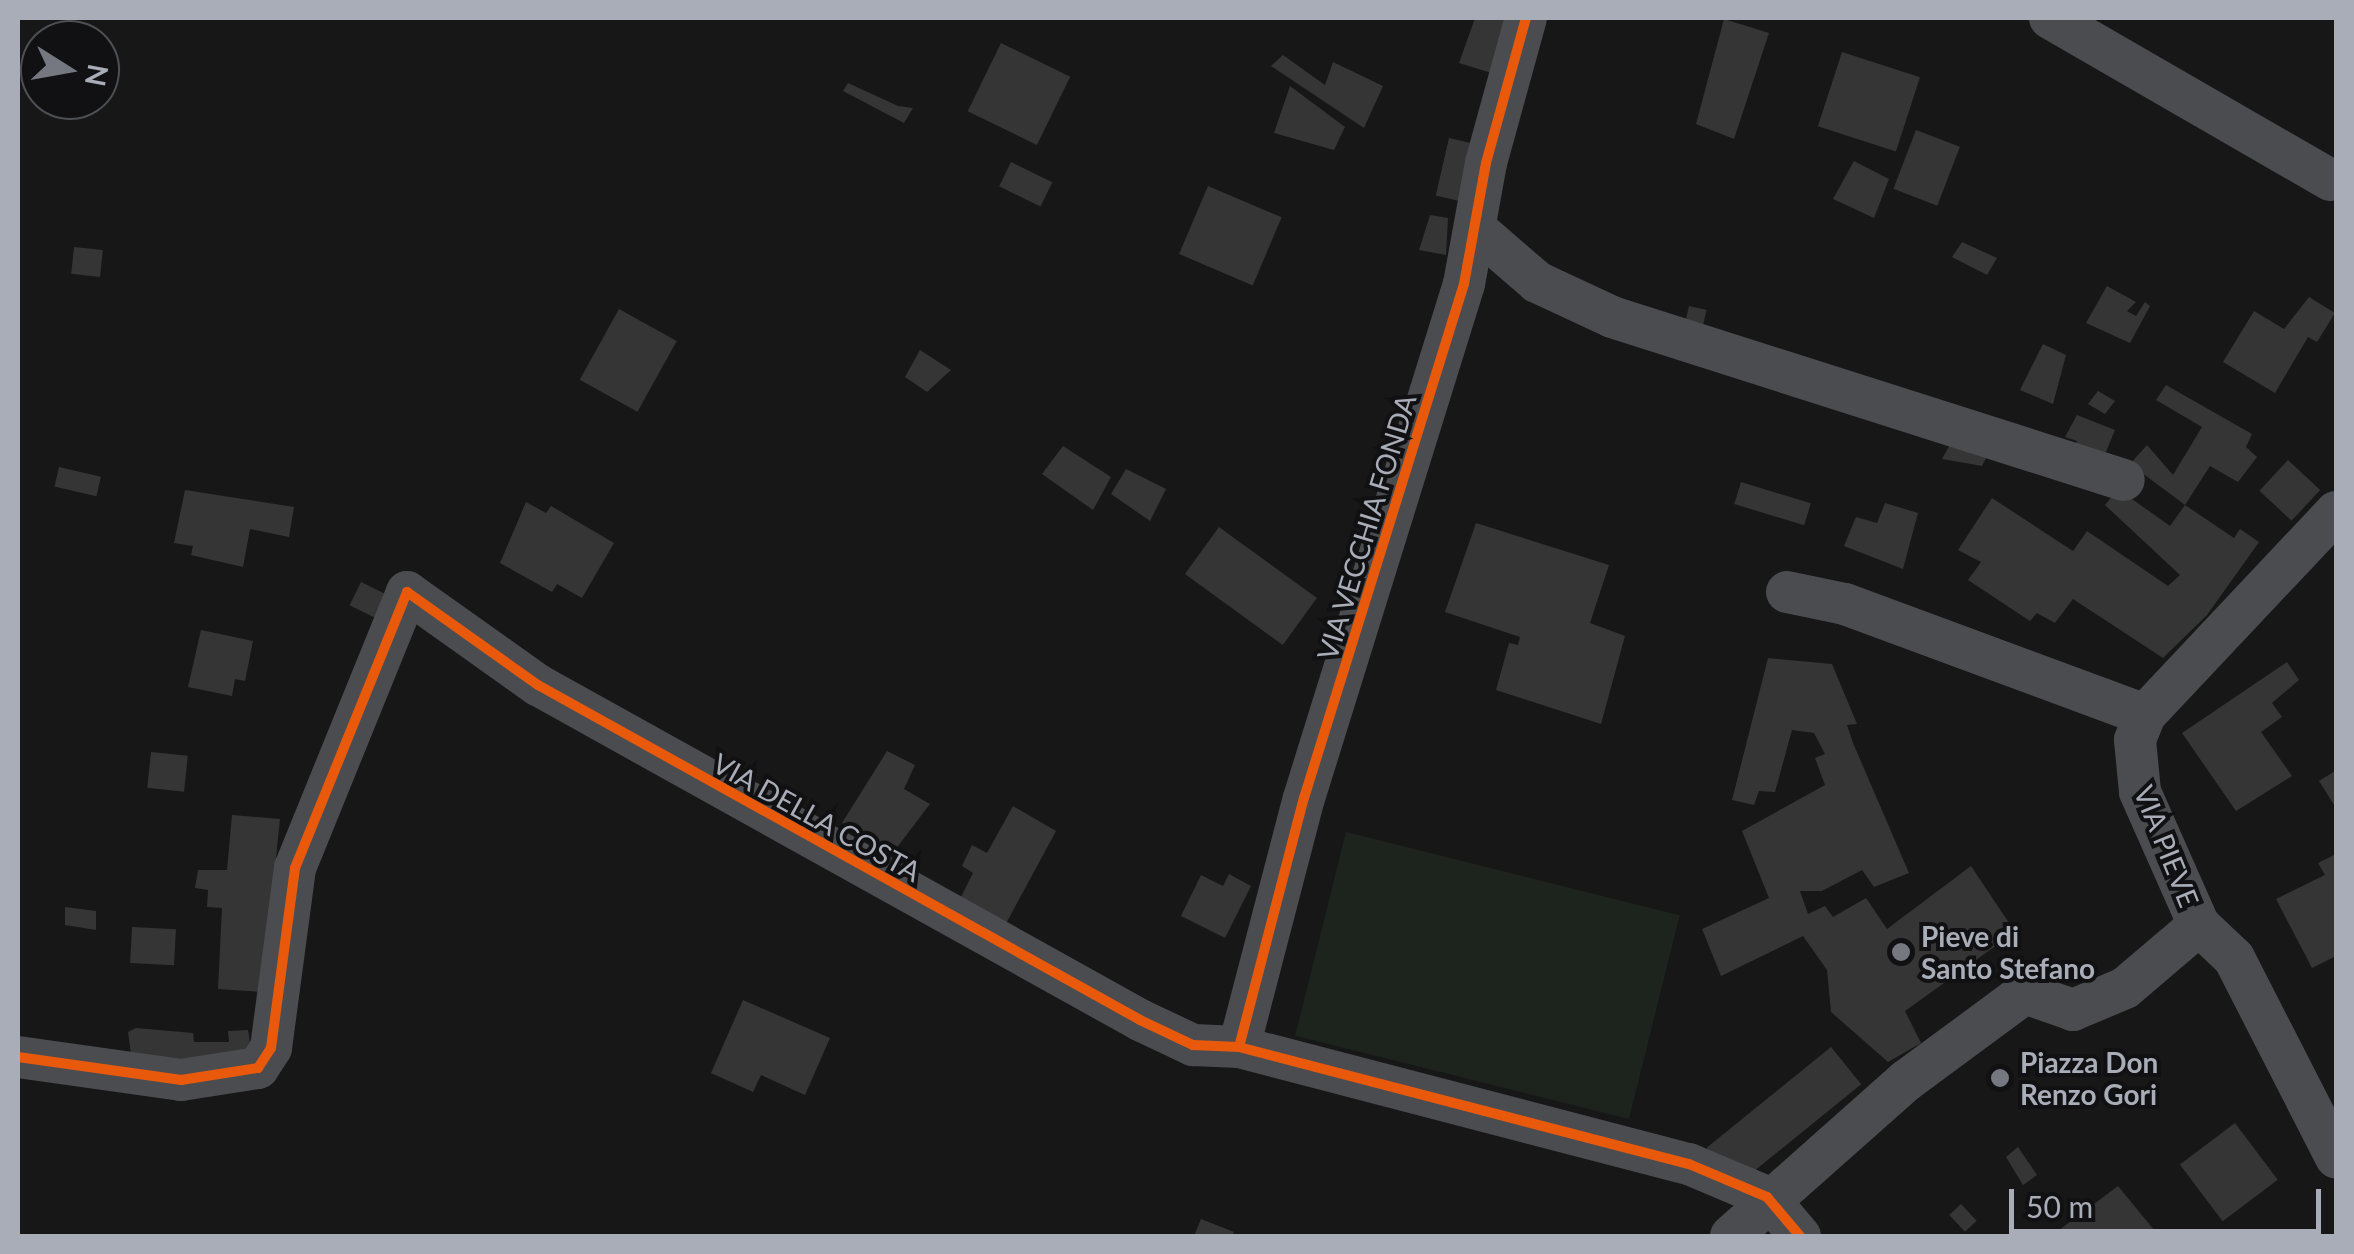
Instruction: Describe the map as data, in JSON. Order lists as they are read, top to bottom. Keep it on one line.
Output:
{"streets":{"street":["VIA VECCHIA FONDA","VIA DELLA COSTA","VIA PIEVE"]},"crossings":[["VIA VECCHIA FONDA","VIA DELLA COSTA"]],"places":["Pieve di Santo Stefano","Piazza Don Renzo Gori"],"scale_bar":"50 m","north":"right"}
